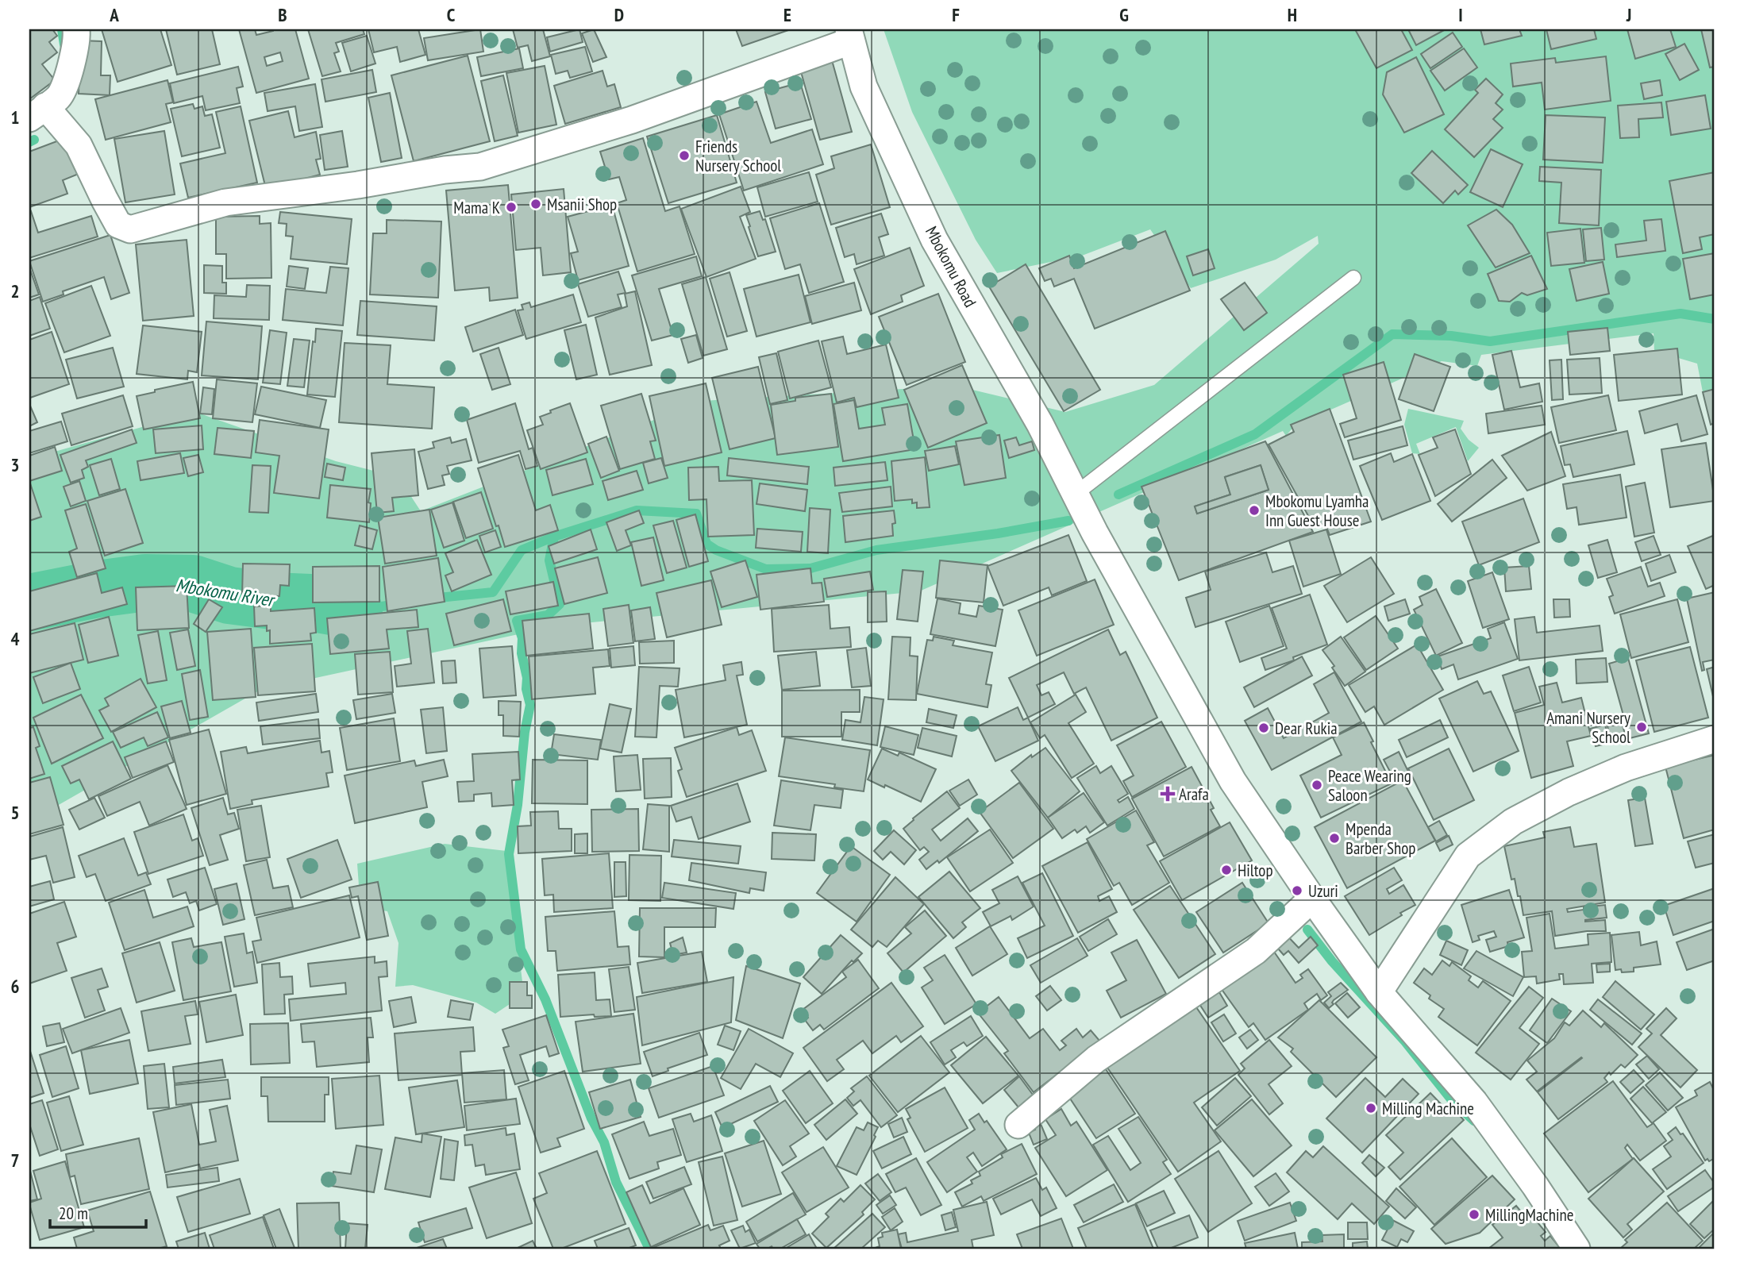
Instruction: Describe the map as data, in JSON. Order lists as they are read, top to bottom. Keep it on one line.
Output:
{"streets":{"street":["Mbokomu Road"]},"water":["Mbokomu River"],"places":{"other":["Friends Nursery School","Msanii Shop","Mama K","Mbokomu Lyamha Inn Guest House","Amani Nursery School","Dear Rukia","Peace Wearing Saloon","Mpenda Barber Shop","Hiltop","Uzuri","Milling Machine","MillingMachine"],"health":["Arafa"]},"scale_bar":"20 m","grid":{"columns":["A","B","C","D","E","F","G","H","I","J"],"rows":["1","2","3","4","5","6","7"]}}
